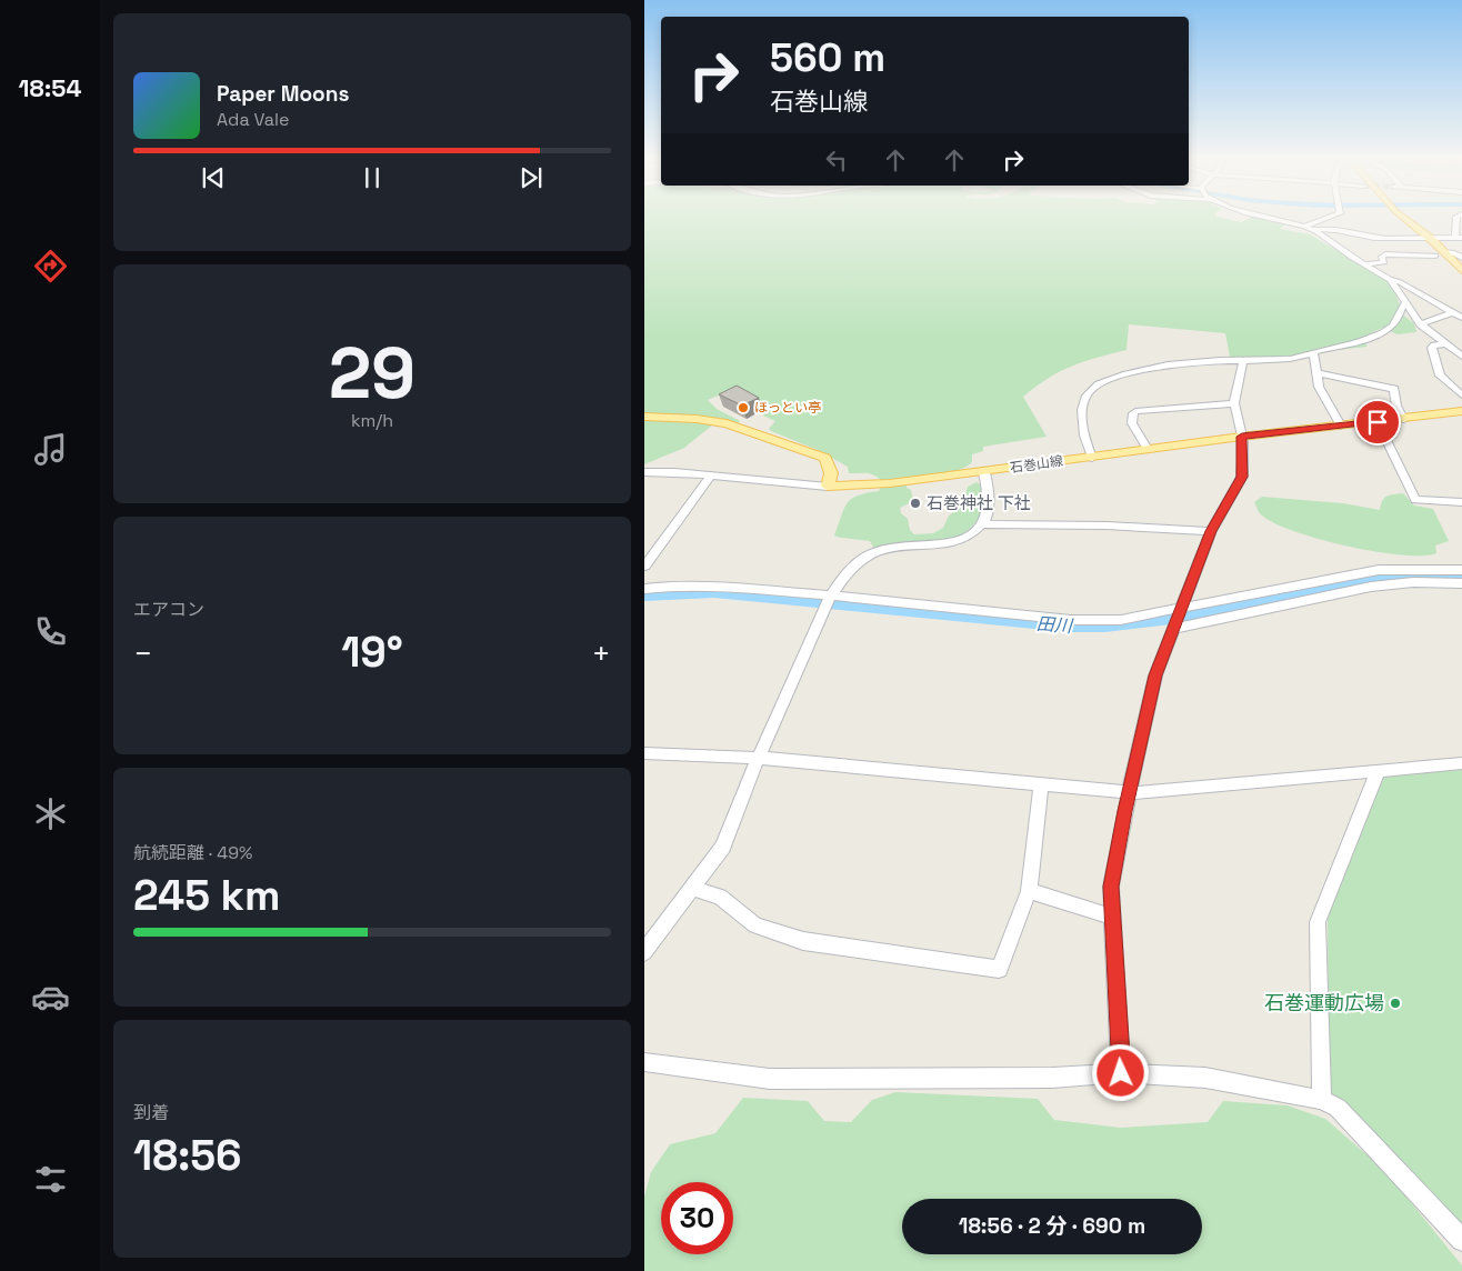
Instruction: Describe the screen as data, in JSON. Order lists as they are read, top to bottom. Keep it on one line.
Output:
{"streets":{"main road":["石巻山線"]},"water":["田川"],"places":["ほっとい亭","石巻神社 下社","石巻運動広場"],"page":{"tabs":"18:54","turn":["560 m","石巻山線"],"song":["Paper Moons","Ada Vale"],"tile":[["29","km/h"],"エアコン",["航続距離 · 49%","245 km"],["到着","18:56"]],"heat":["−","19°","+"],"limit":"30","trip":"18:56 · 2 分 · 690 m"}}
